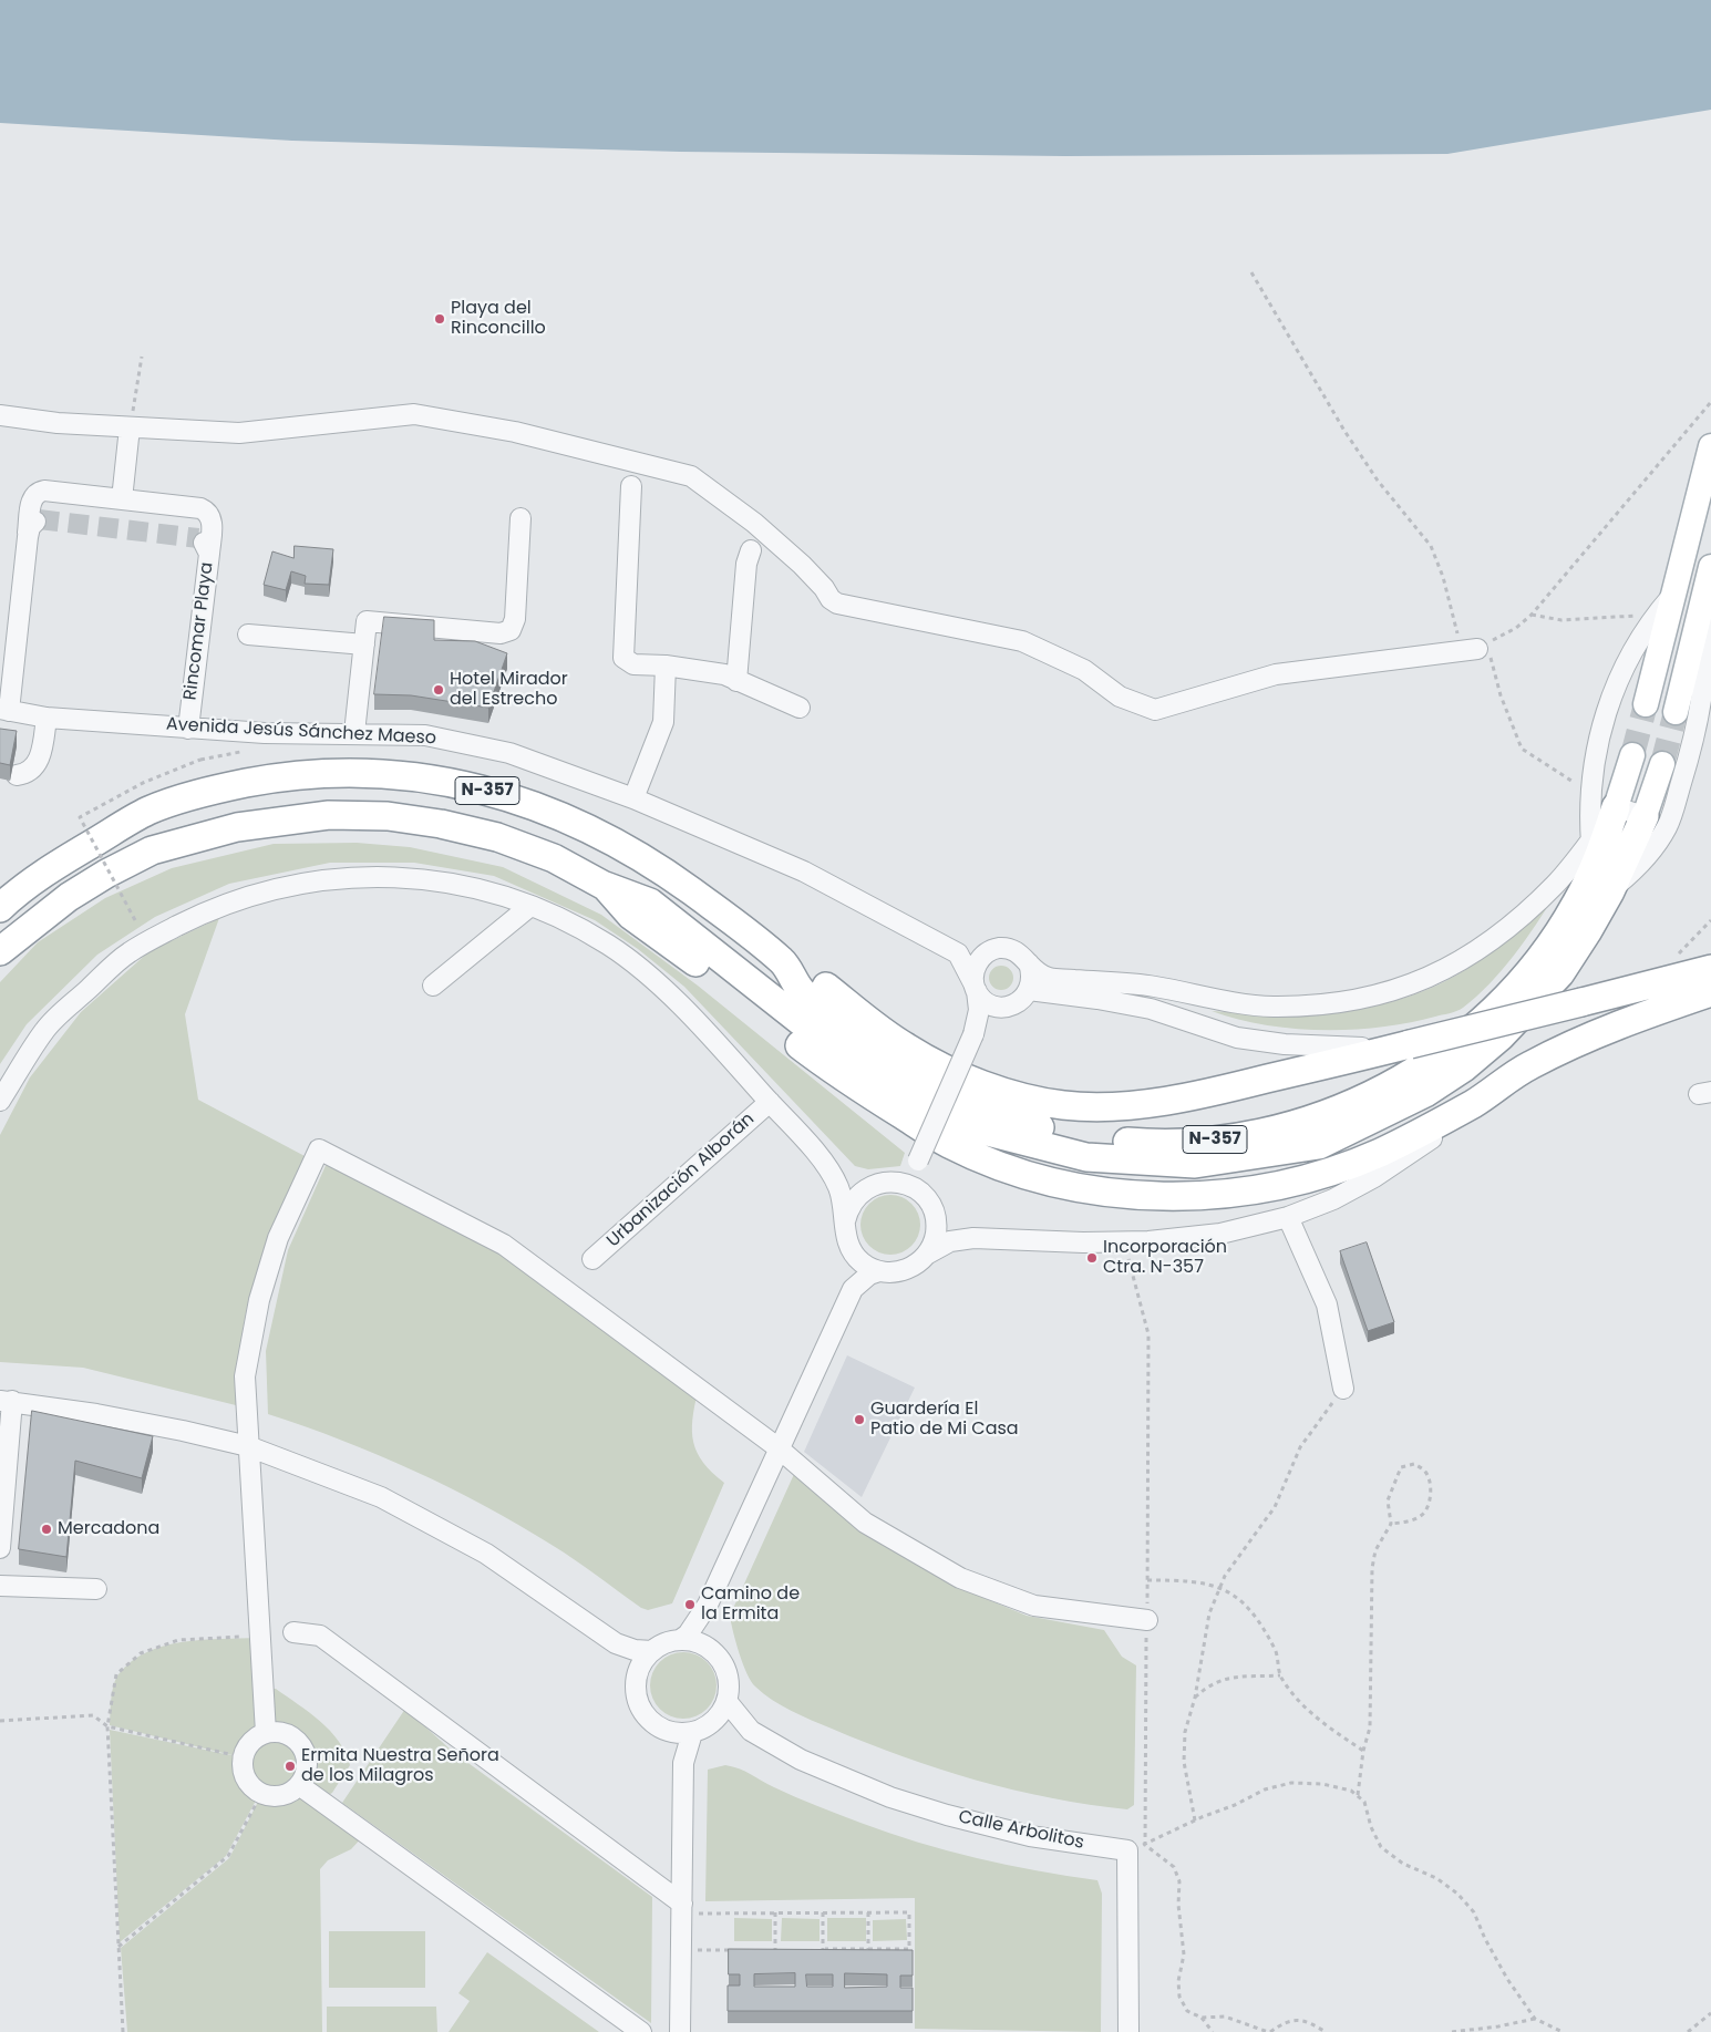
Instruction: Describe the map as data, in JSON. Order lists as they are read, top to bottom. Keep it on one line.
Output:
{"streets":{"highway":["N-357"],"street":["Rincomar Playa","Avenida Jesús Sánchez Maeso","Urbanización Alborán","Calle Arbolitos"]},"crossings":[["Rincomar Playa","Avenida Jesús Sánchez Maeso"]],"places":["Playa del Rinconcillo","Hotel Mirador del Estrecho","Incorporación Ctra. N-357","Guardería El Patio de Mi Casa","Mercadona","Camino de la Ermita","Ermita Nuestra Señora de los Milagros"]}
